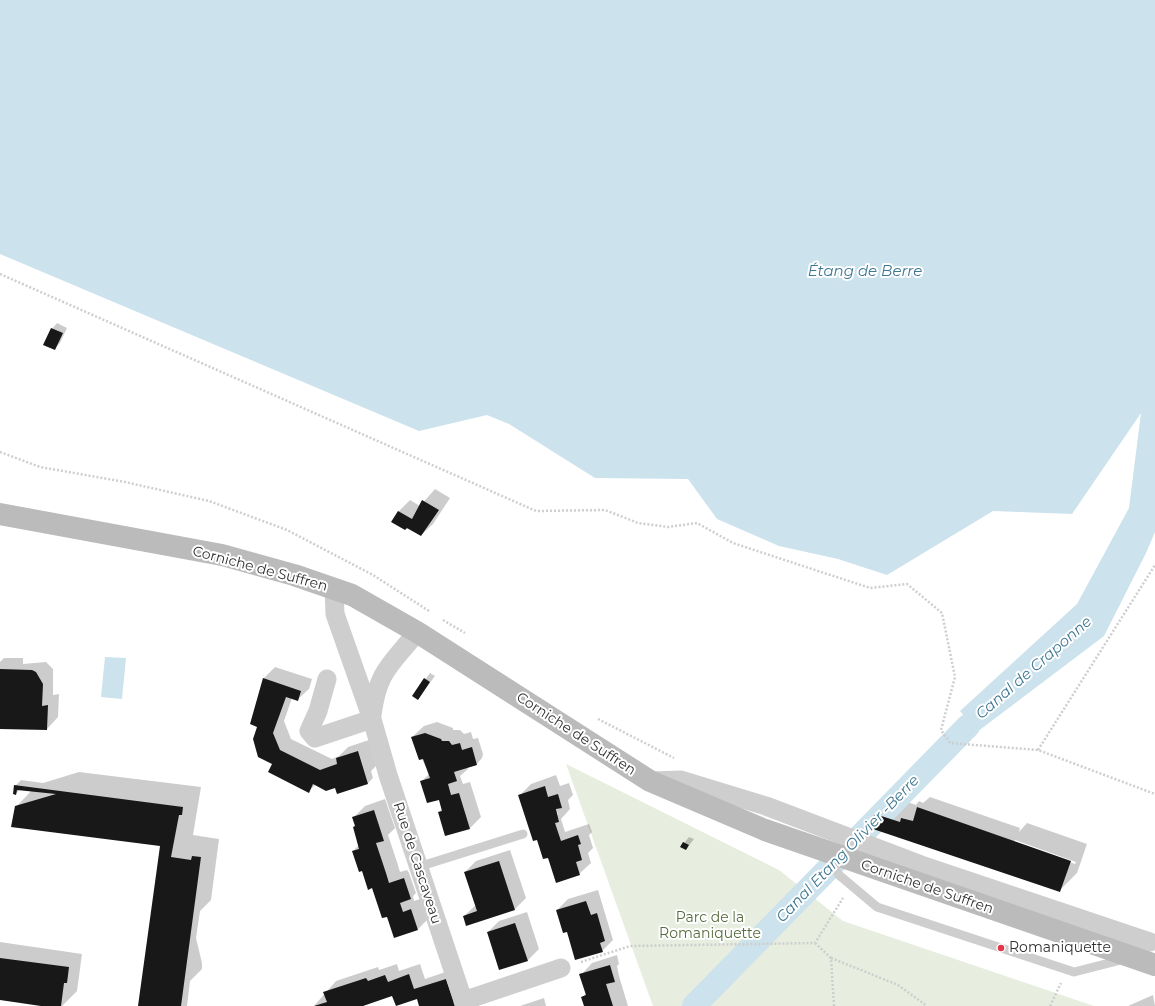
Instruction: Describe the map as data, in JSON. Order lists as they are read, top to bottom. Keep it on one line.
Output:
{"streets":{"main road":["Corniche de Suffren"],"street":["Rue de Cascaveau"]},"crossings":[["Corniche de Suffren","Rue de Cascaveau"]],"water":["Étang de Berre","Canal de Craponne","Canal Etang Olivier -Berre"],"parks":["Parc de la Romaniquette"],"places":["Romaniquette"]}
